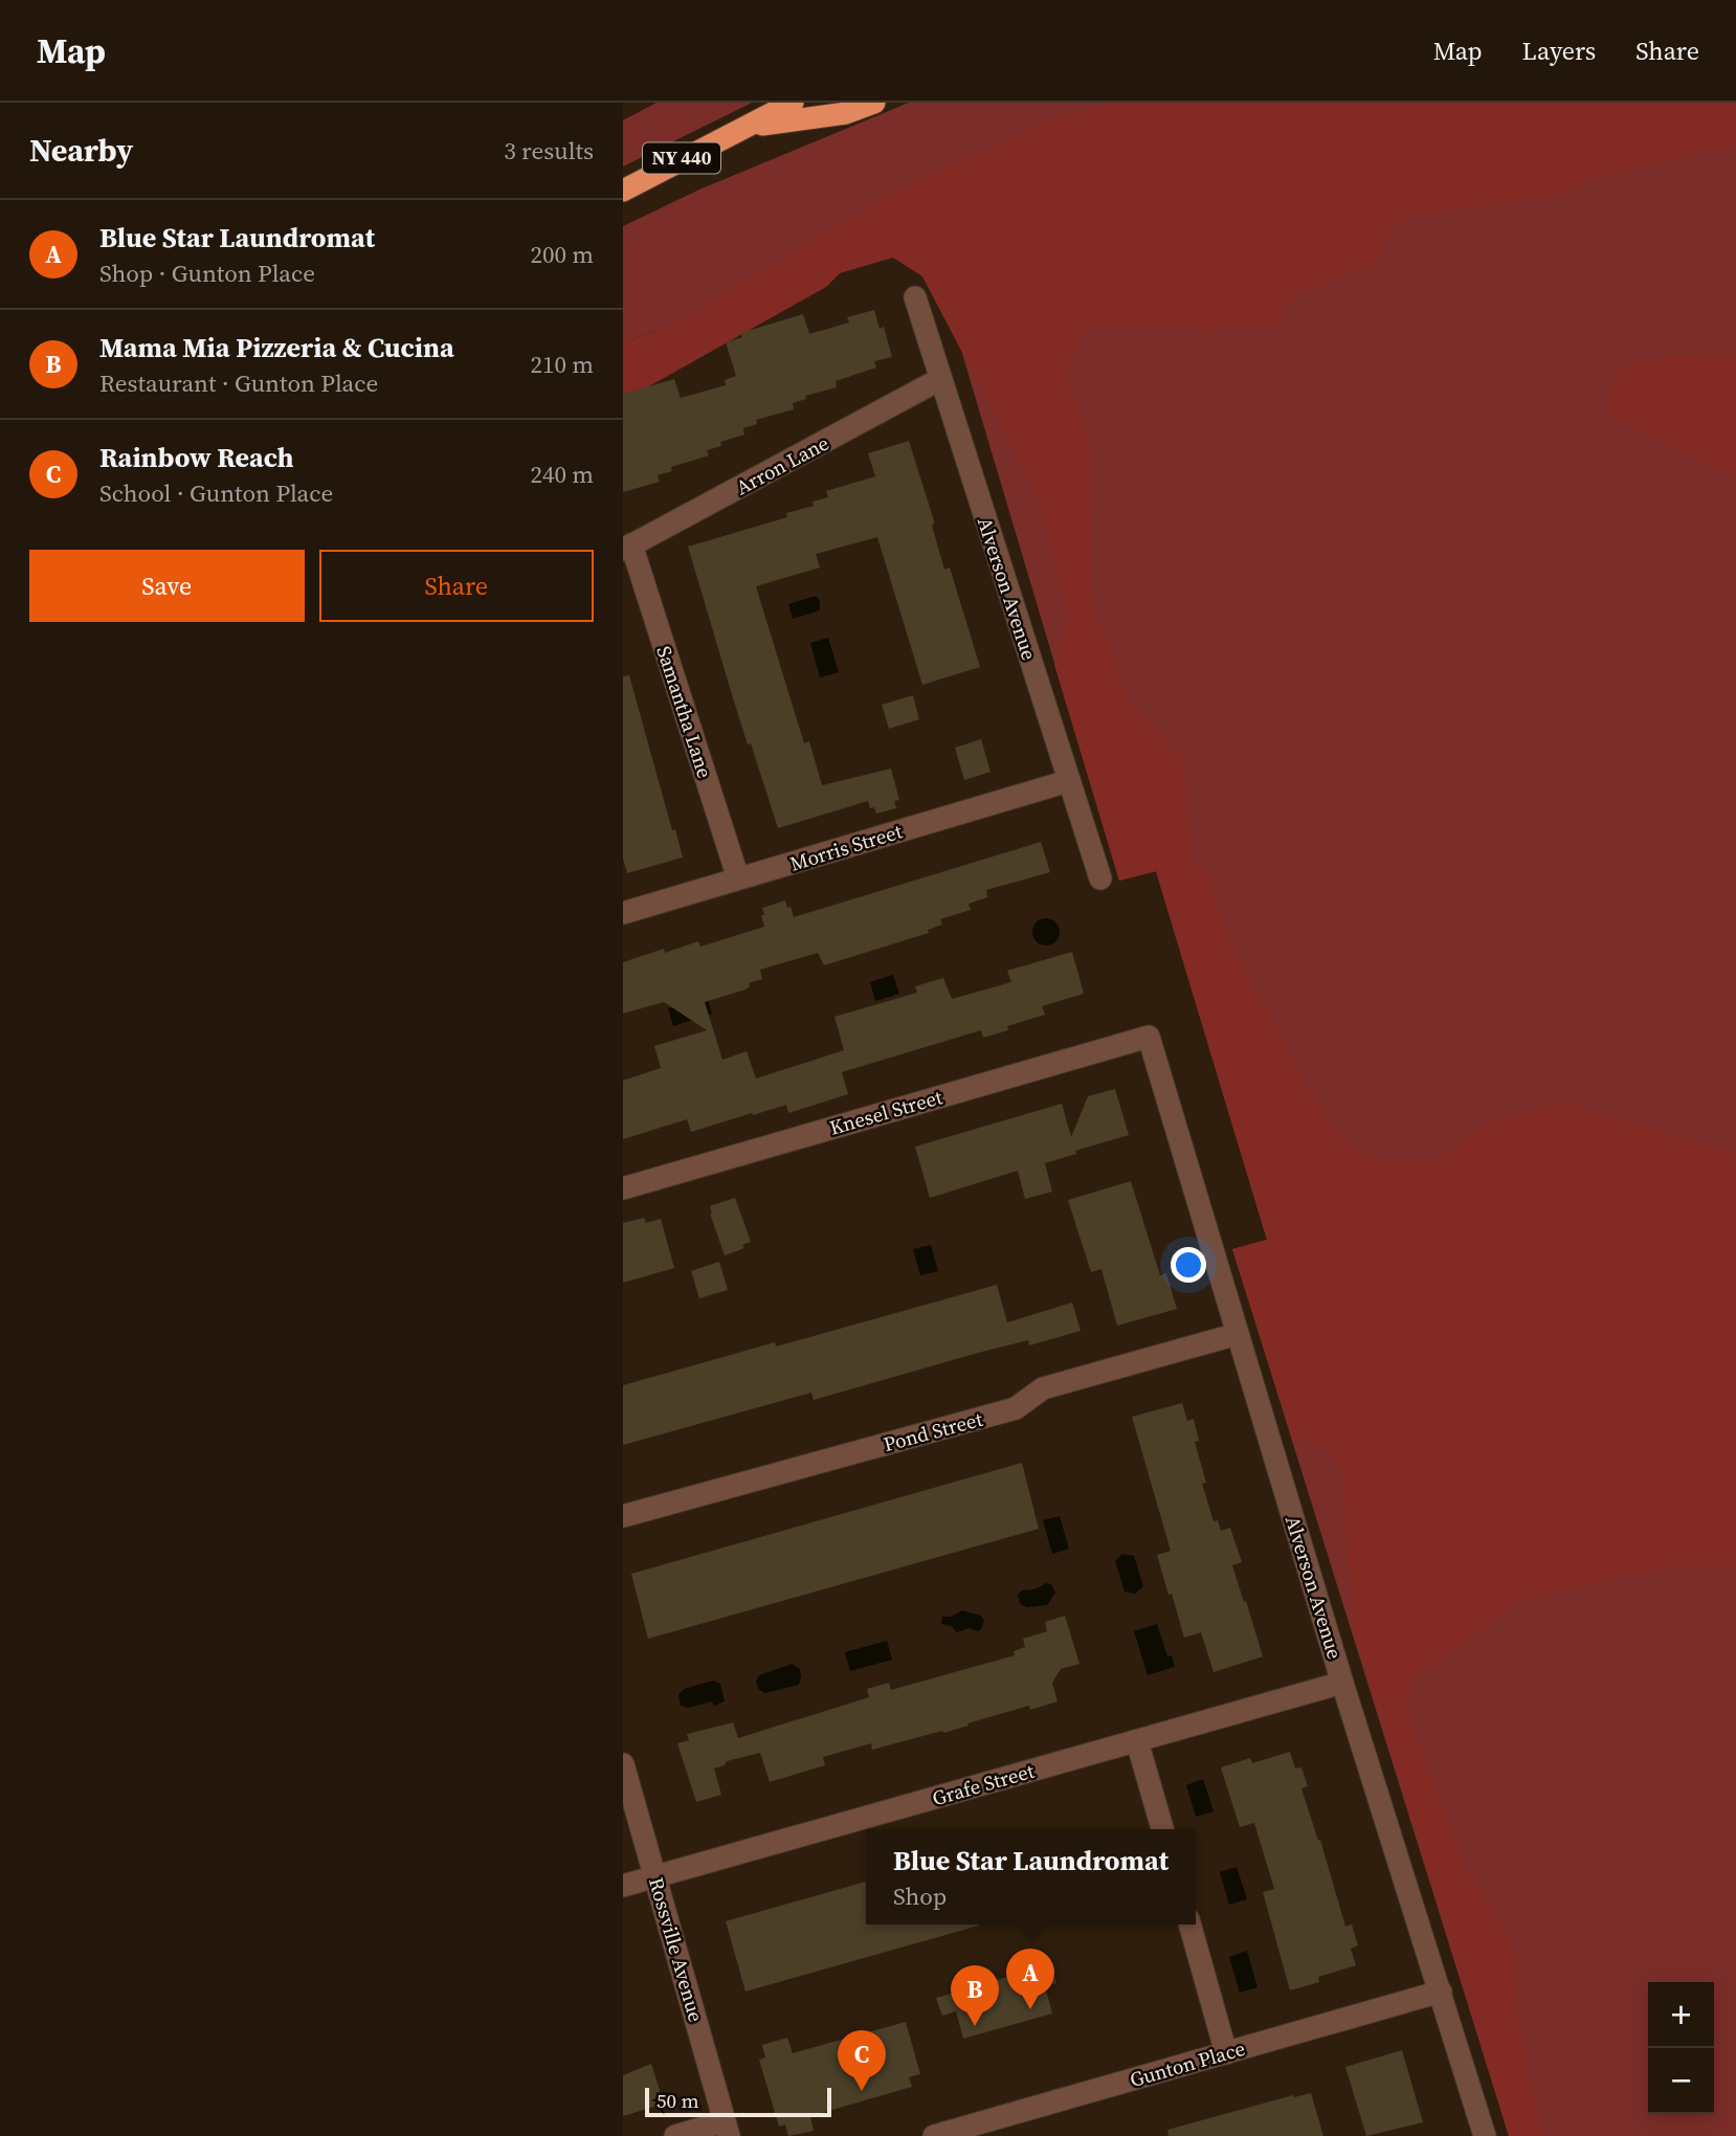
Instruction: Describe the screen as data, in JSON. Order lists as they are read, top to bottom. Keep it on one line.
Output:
{"streets":{"highway":["NY 440"],"street":["Arron Lane","Alverson Avenue","Samantha Lane","Morris Street","Knesel Street","Pond Street","Grafe Street","Rossville Avenue","Gunton Place"]},"crossings":[["Arron Lane","Alverson Avenue"],["Arron Lane","Samantha Lane"],["Alverson Avenue","Morris Street"],["Alverson Avenue","Knesel Street"],["Alverson Avenue","Pond Street"],["Alverson Avenue","Grafe Street"],["Alverson Avenue","Gunton Place"],["Samantha Lane","Morris Street"],["Grafe Street","Rossville Avenue"]],"scale_bar":"50 m","page":{"header":"Map","nav":["Map","Layers","Share"],"heading":["Nearby","3 results"],"list":[{"mark":"A","name":"Blue Star Laundromat","note":"Shop · Gunton Place","value":"200 m"},{"mark":"B","name":"Mama Mia Pizzeria & Cucina","note":"Restaurant · Gunton Place","value":"210 m"},{"mark":"C","name":"Rainbow Reach","note":"School · Gunton Place","value":"240 m"}],"buttons":["Save","Share"],"popup":["Blue Star Laundromat","Shop"],"pins":["A","B","C"],"map_buttons":["+","−"],"scale":"50 m"}}
